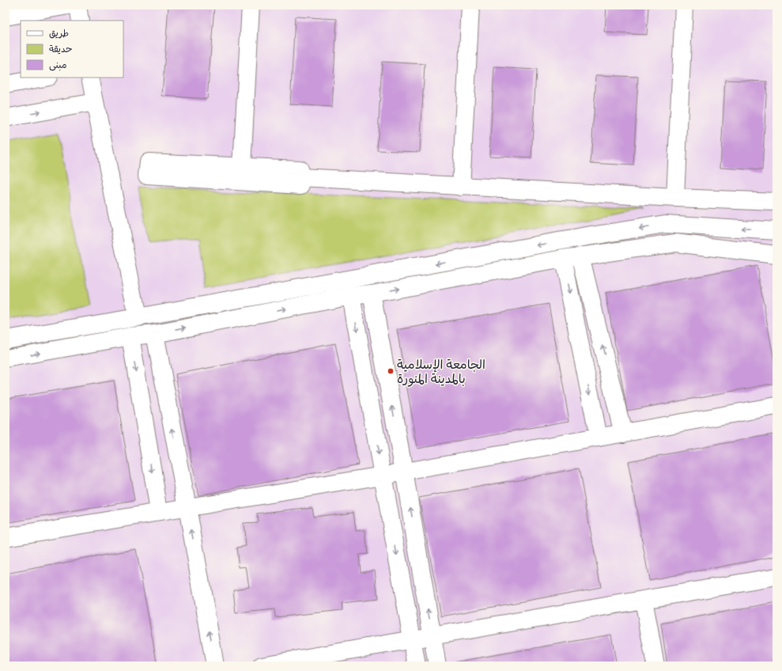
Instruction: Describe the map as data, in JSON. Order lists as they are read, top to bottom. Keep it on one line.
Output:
{"places":["الجامعة الإسلامية بالمدينة المنورة"],"legend":["طريق","حديقة","مبنى"]}
